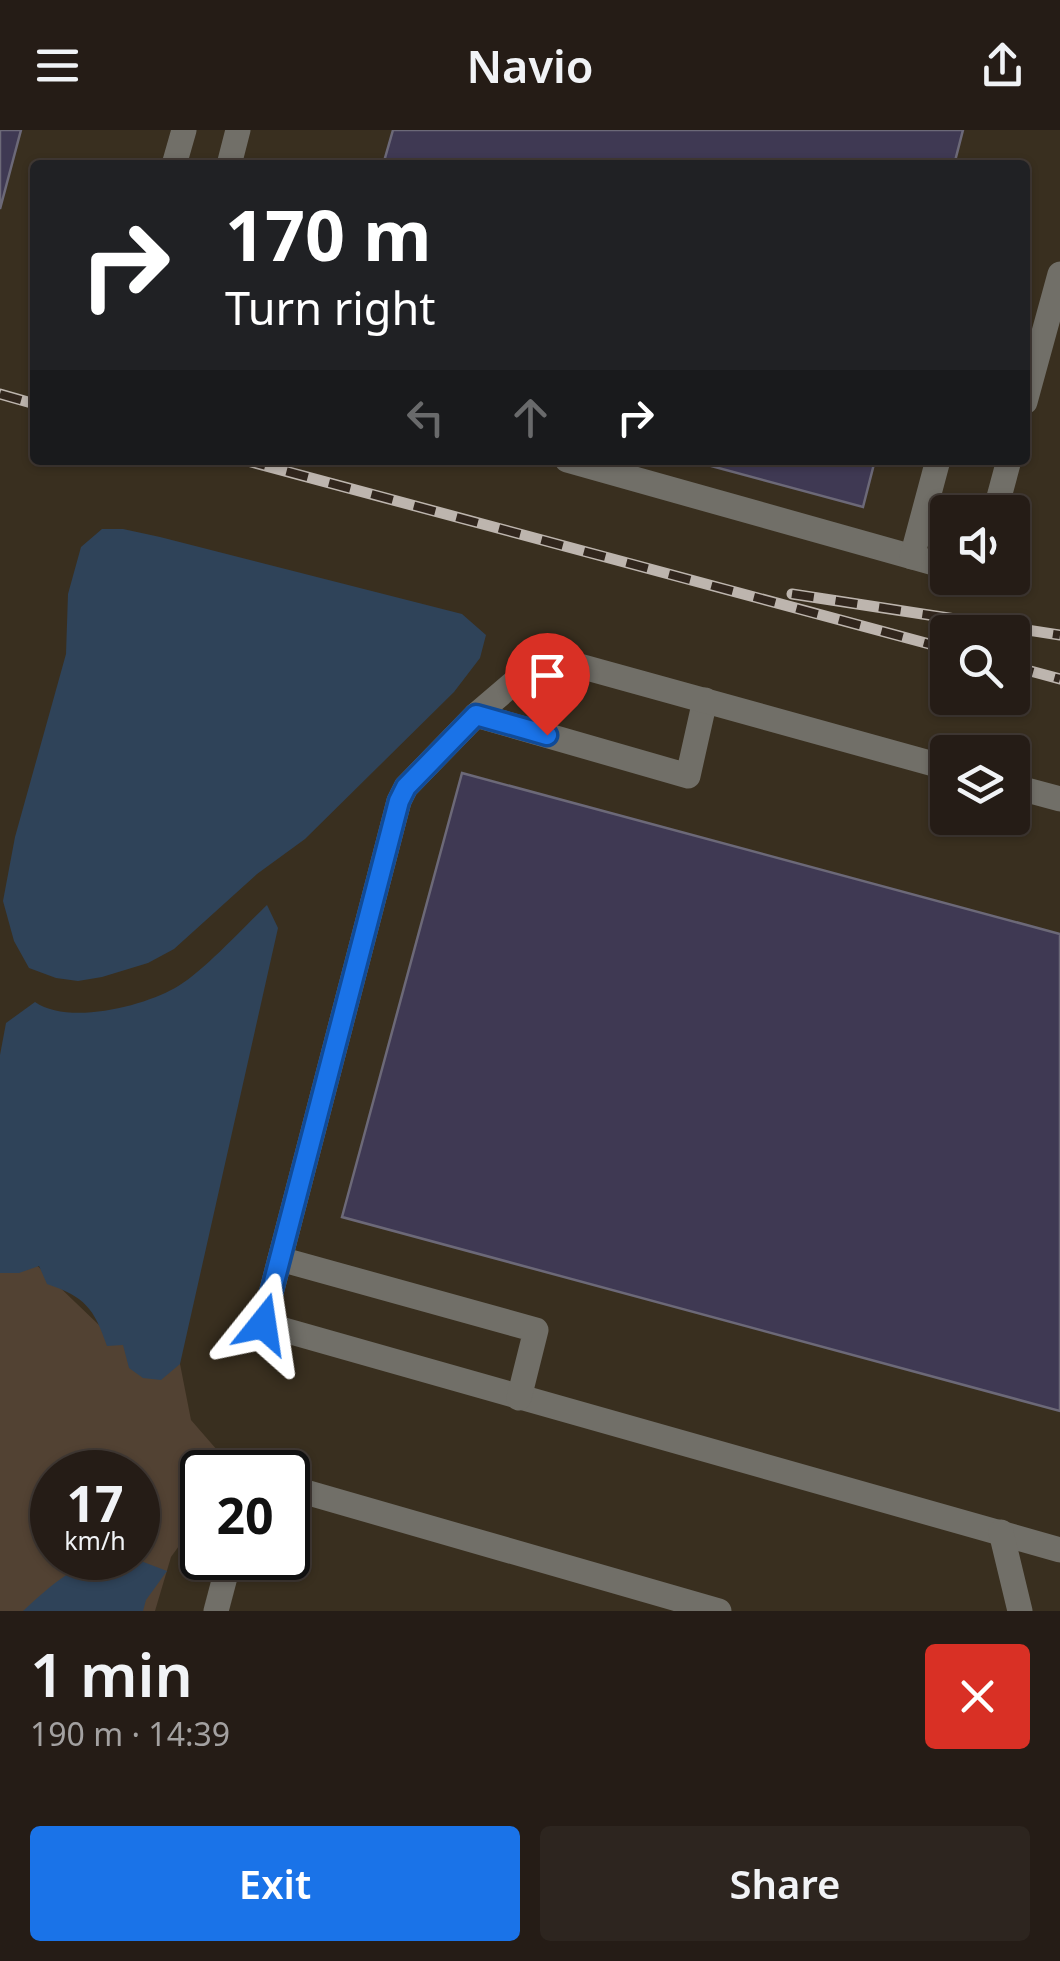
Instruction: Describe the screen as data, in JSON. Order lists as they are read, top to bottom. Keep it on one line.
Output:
{"page":{"header":"Navio","turn":["170 m","Turn right"],"speed":"17 km/h","limit":"20","heading":["1 min","190 m · 14:39"],"buttons":["Exit","Share"]}}
